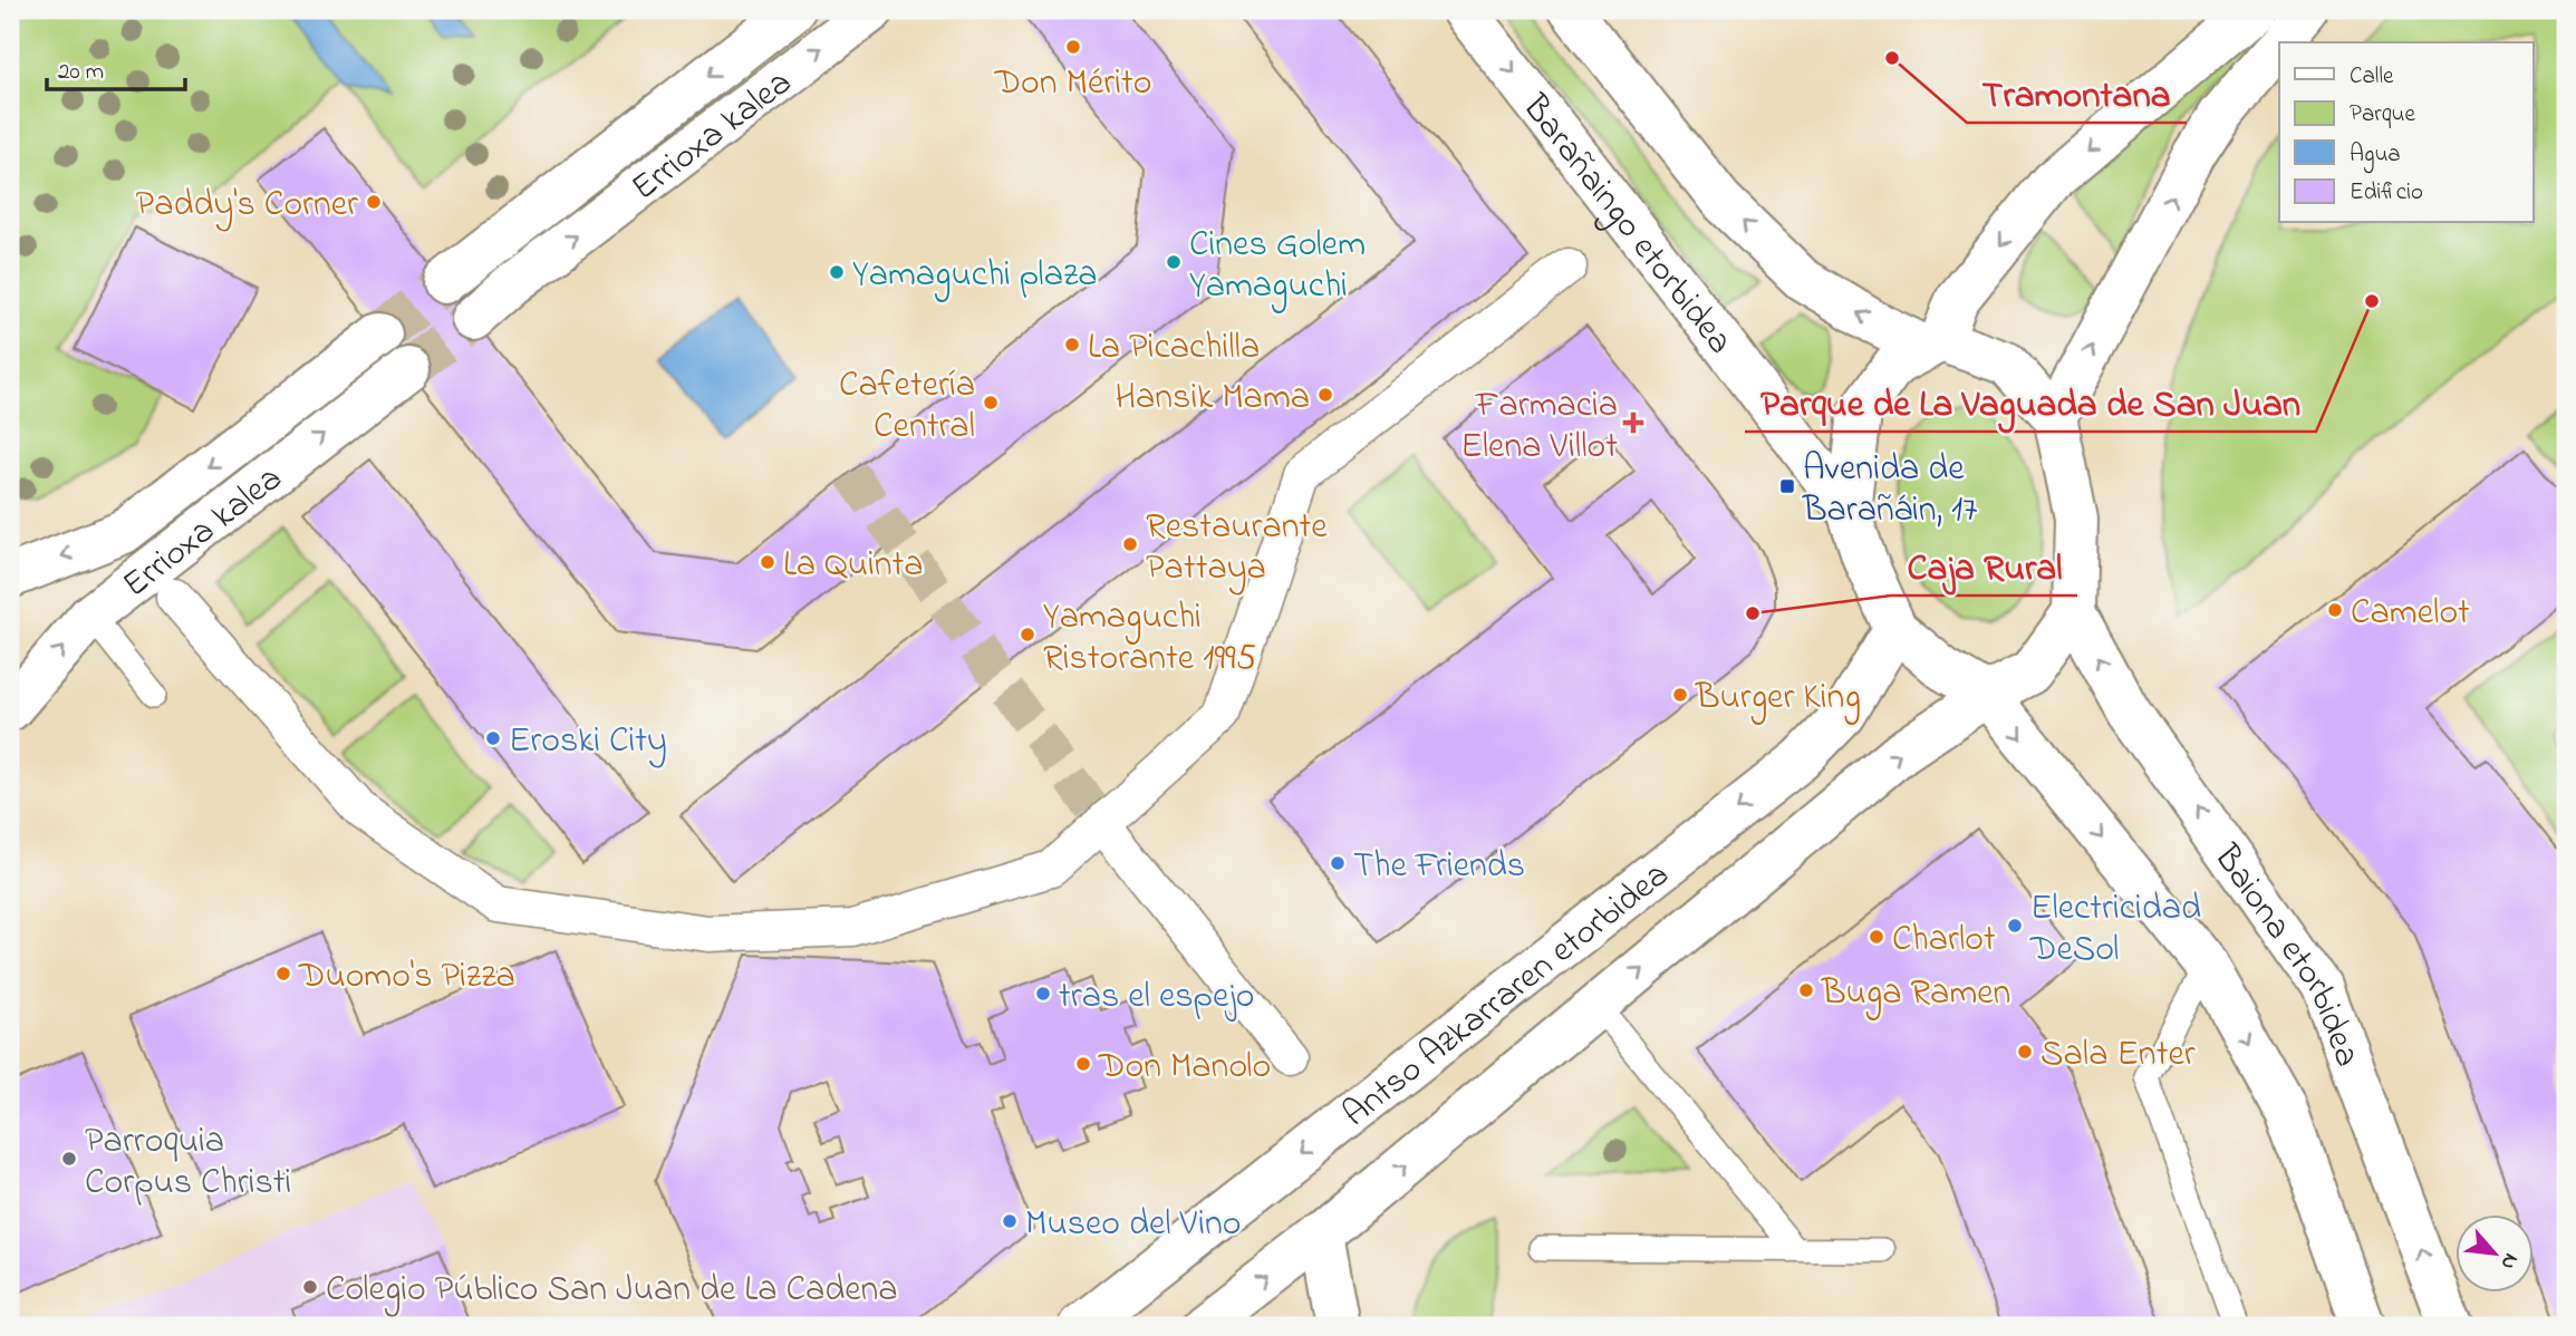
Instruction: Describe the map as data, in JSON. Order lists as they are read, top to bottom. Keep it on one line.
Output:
{"streets":{"street":["Errioxa kalea","Barañaingo etorbidea","Baiona etorbidea","Antso Azkarraren etorbidea"]},"crossings":[["Baiona etorbidea","Antso Azkarraren etorbidea"]],"places":{"other":["Don Mérito","Tramontana","Paddy's Corner","Cines Golem Yamaguchi","Yamaguchi plaza","Parque de La Vaguada de San Juan","La Picachilla","Hansik Mama","Cafetería Central","Restaurante Pattaya","La Quinta","Camelot","Caja Rural","Yamaguchi Ristorante 1995","Burger King","Eroski City","The Friends","Electricidad DeSol","Charlot","Duomo's Pizza","Buga Ramen","tras el espejo","Sala Enter","Don Manolo","Parroquia Corpus Christi","Museo del Vino","Colegio Público San Juan de La Cadena"],"health":["Farmacia Elena Villot"],"transit":["Avenida de Barañáin, 17"]},"legend":["Calle","Parque","Agua","Edificio"],"scale_bar":"20 m","north":"bottom right"}
